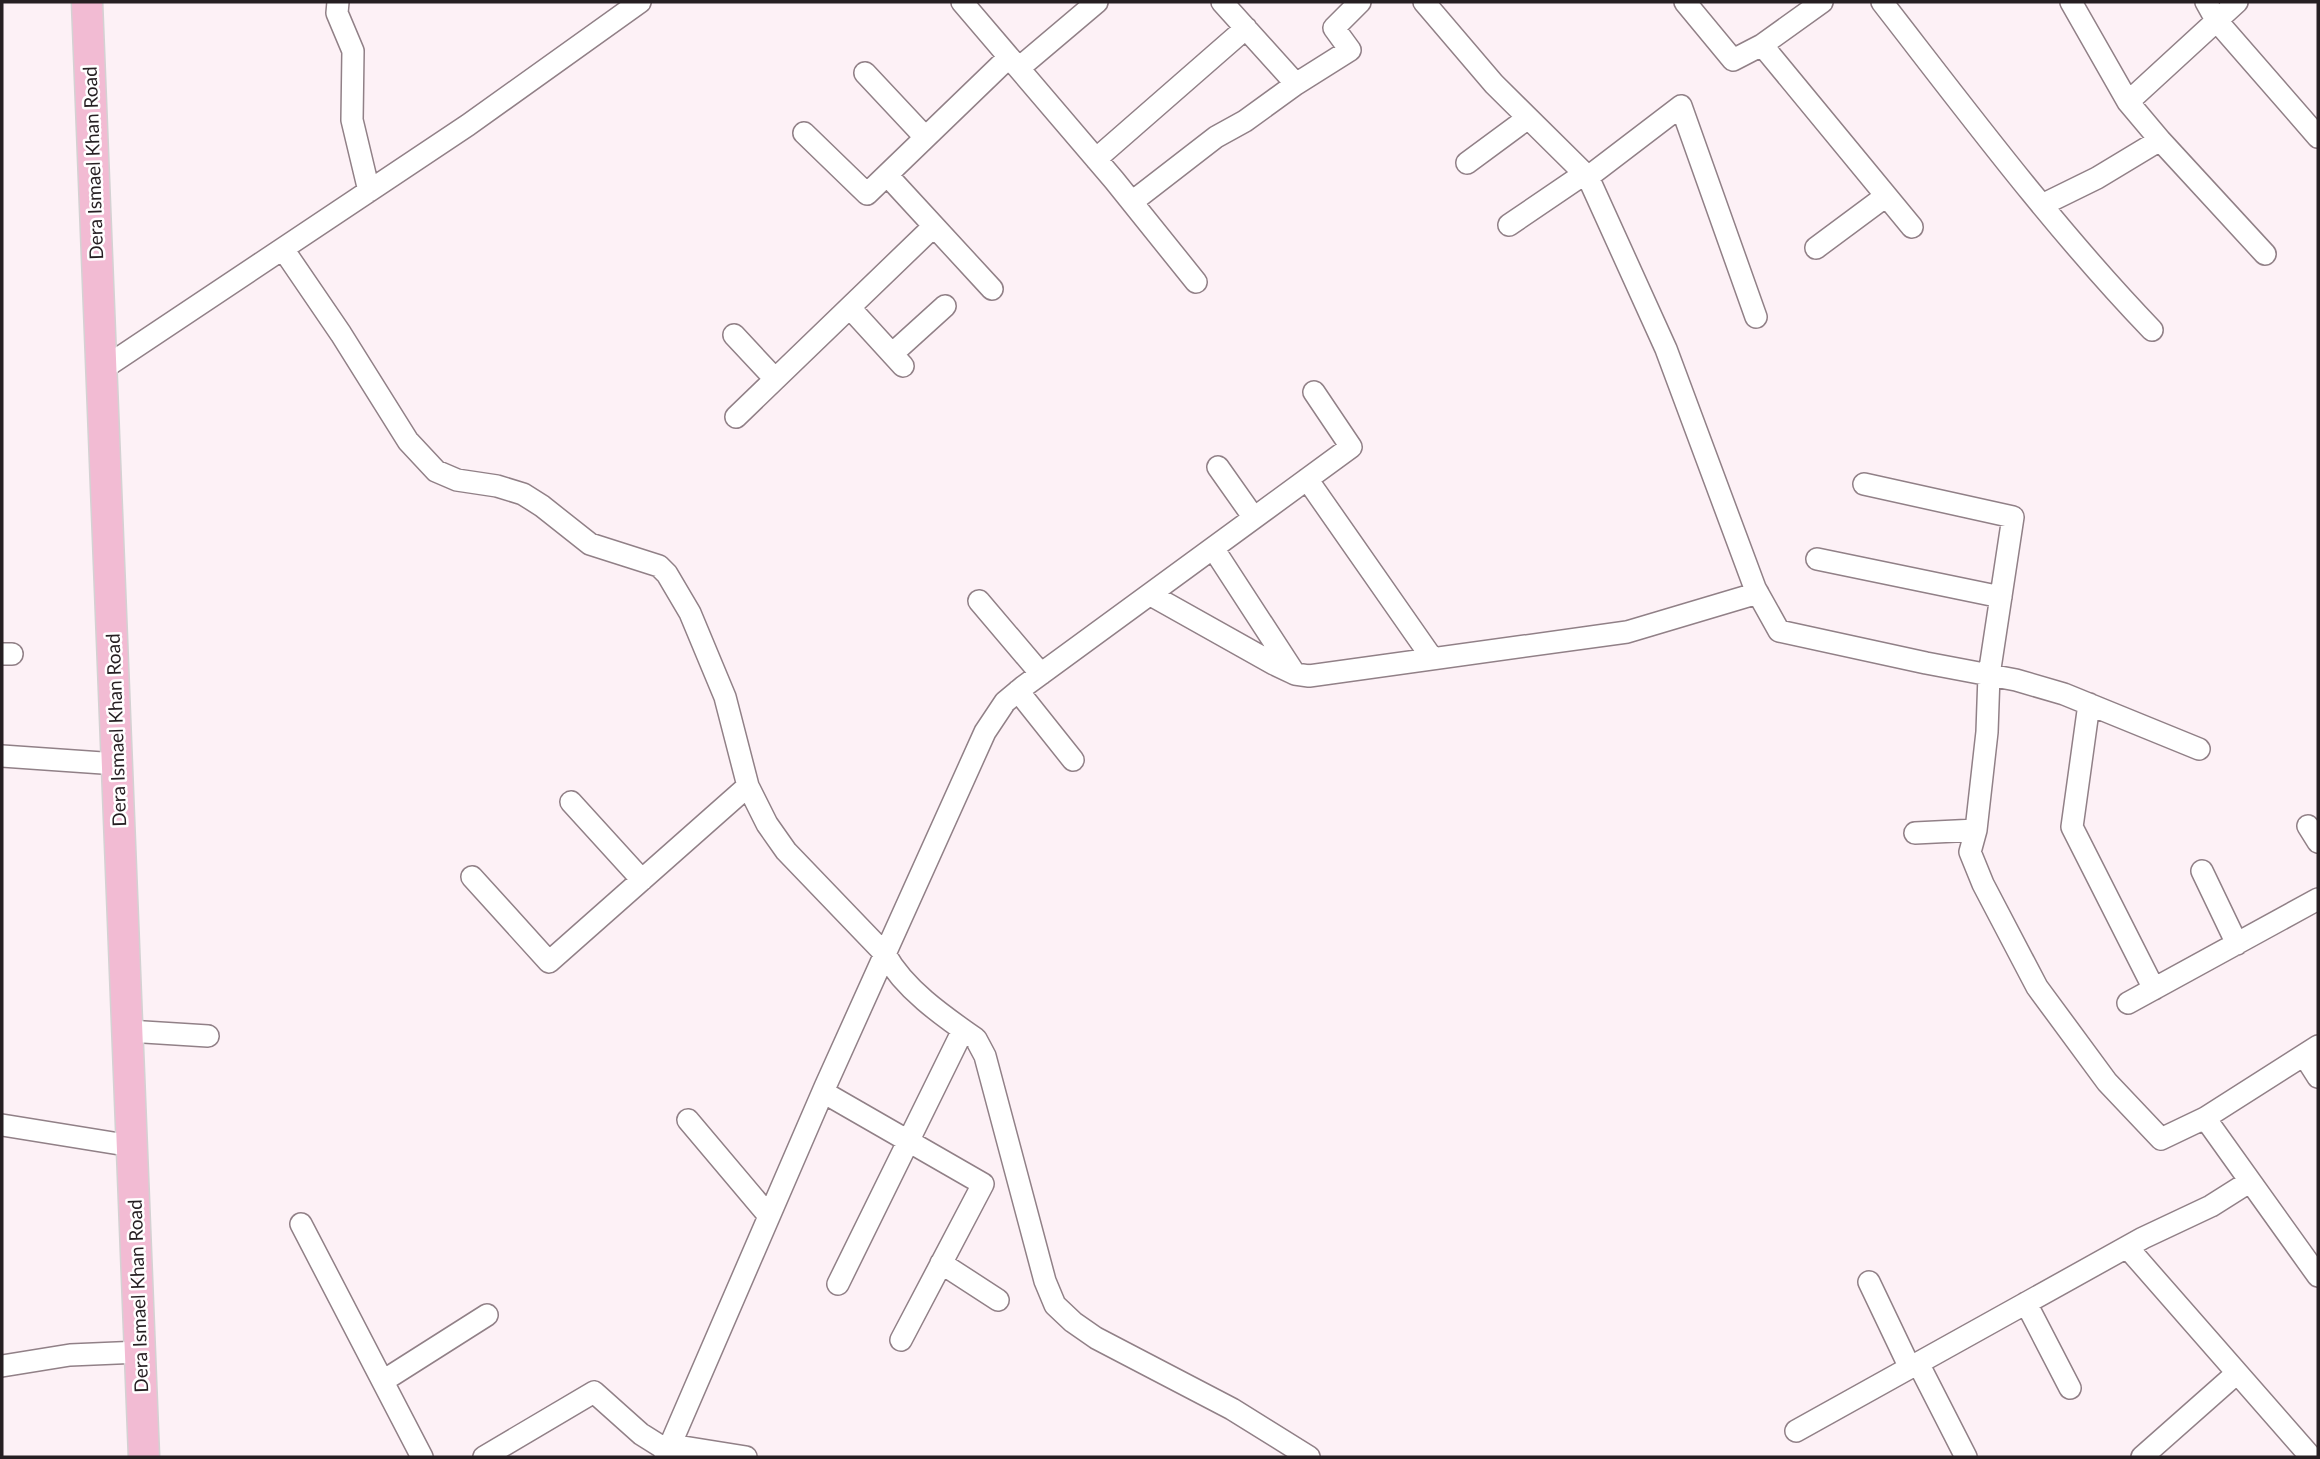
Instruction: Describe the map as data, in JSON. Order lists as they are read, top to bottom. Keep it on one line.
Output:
{"streets":{"highway":["Dera Ismael Khan Road"]}}
